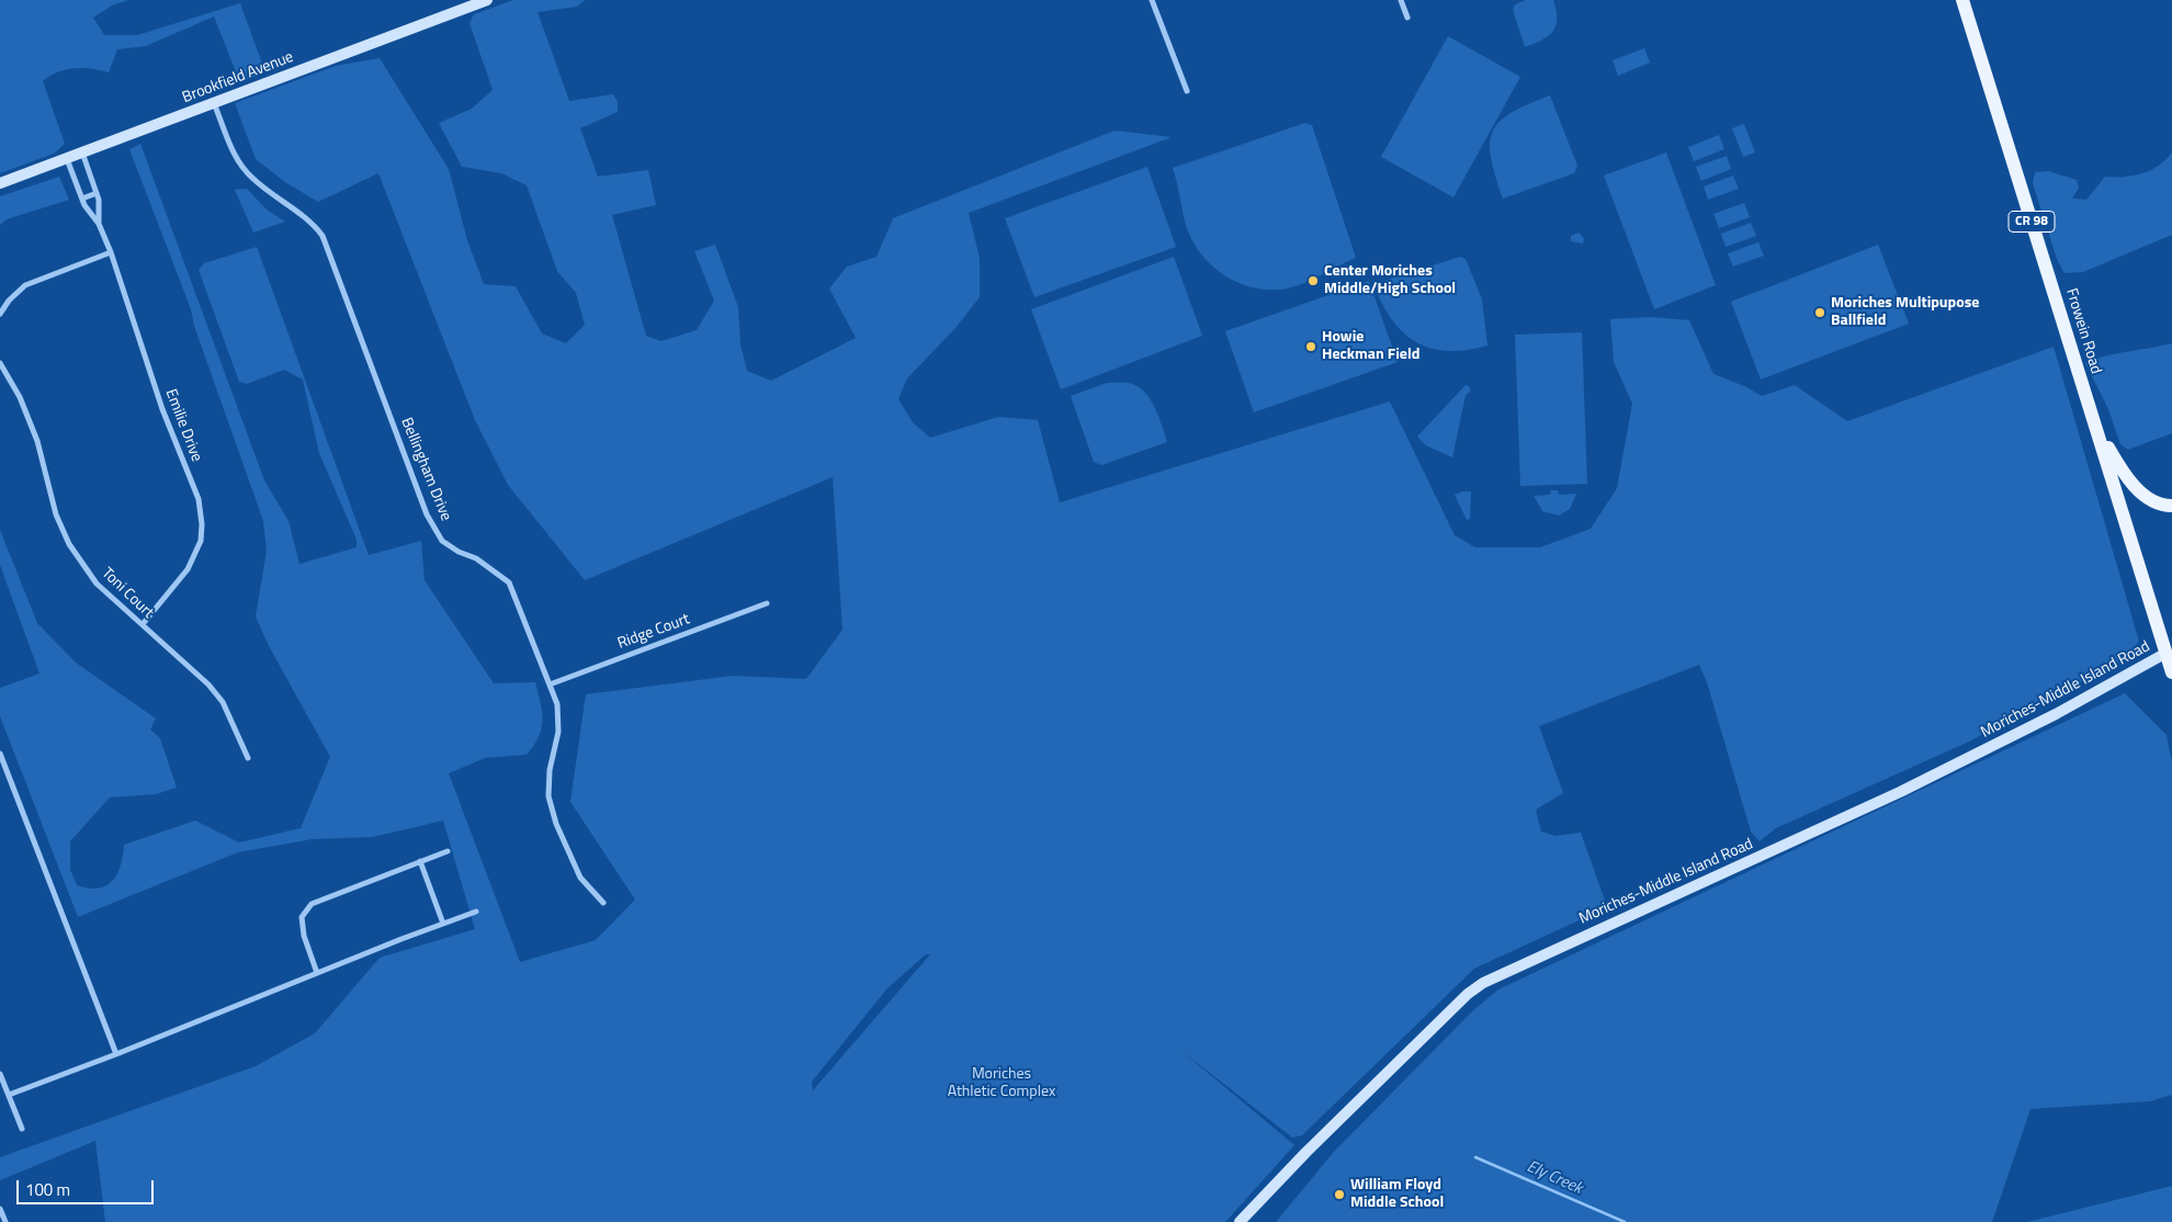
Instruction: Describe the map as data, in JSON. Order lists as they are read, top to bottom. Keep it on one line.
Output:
{"streets":{"main road":["Brookfield Avenue","CR 98","Frowein Road","Moriches-Middle Island Road"],"street":["Emilie Drive","Bellingham Drive","Toni Court","Ridge Court"]},"crossings":[["Brookfield Avenue","Emilie Drive"],["Brookfield Avenue","Bellingham Drive"],["Frowein Road","Moriches-Middle Island Road"],["Emilie Drive","Toni Court"],["Bellingham Drive","Ridge Court"]],"water":["Ely Creek"],"parks":["Moriches Athletic Complex"],"places":["Center Moriches Middle/High School","Moriches Multipupose Ballfield","Howie Heckman Field","William Floyd Middle School"],"scale_bar":"100 m"}
